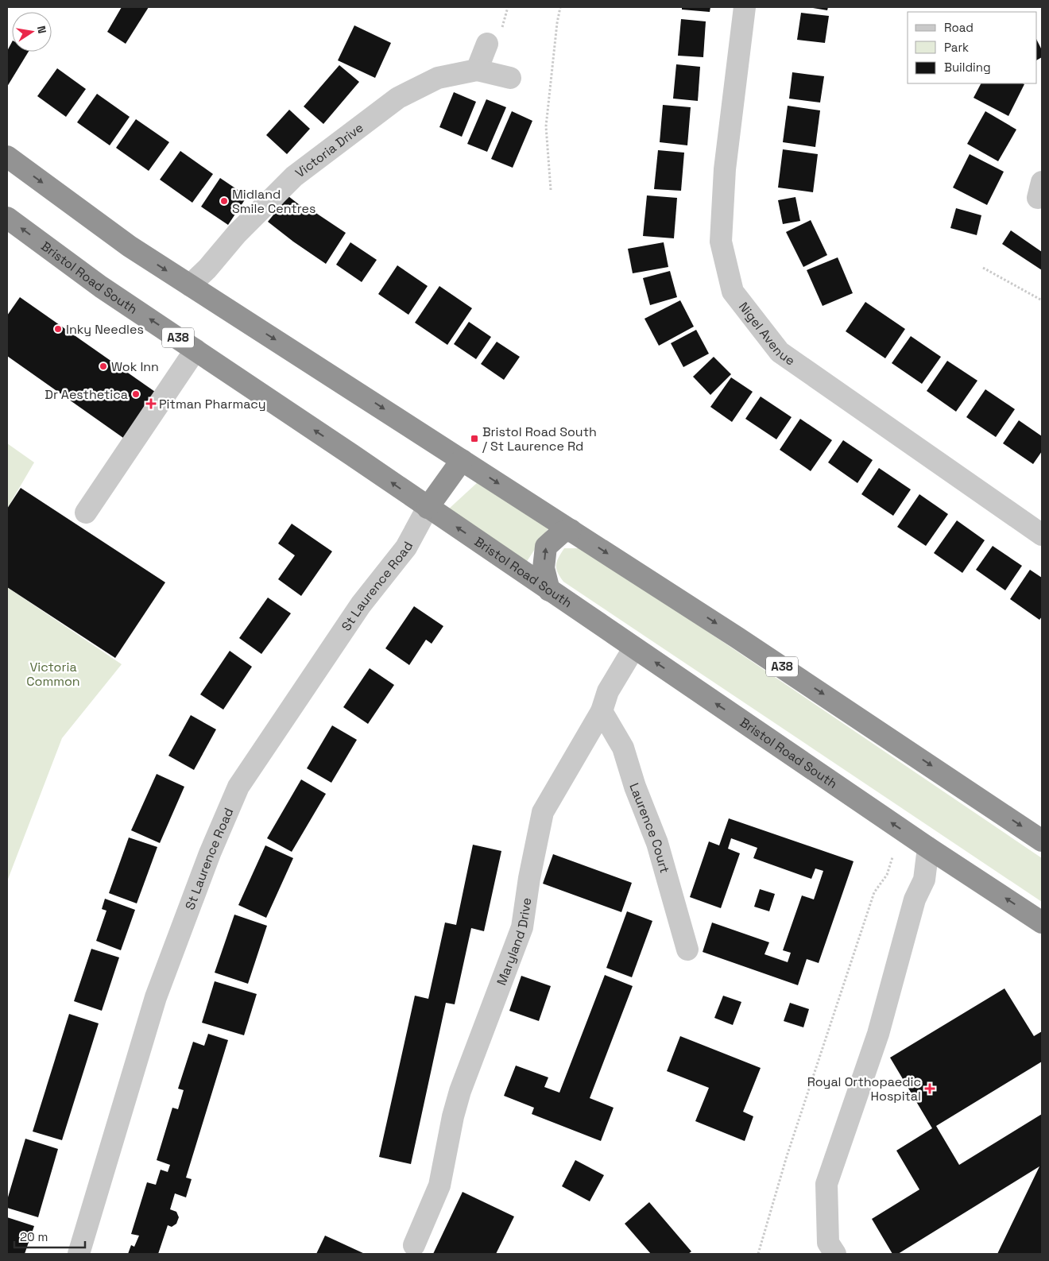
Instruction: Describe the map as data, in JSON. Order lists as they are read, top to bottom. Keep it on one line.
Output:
{"streets":{"highway":["Bristol Road South","A38"],"street":["Victoria Drive","Nigel Avenue","St Laurence Road","Laurence Court","Maryland Drive"]},"crossings":[["Victoria Drive","A38"],["Bristol Road South","St Laurence Road"],["Bristol Road South","Maryland Drive"],["Laurence Court","Maryland Drive"]],"parks":["Victoria Common"],"places":{"other":["Midland Smile Centres","Inky Needles","Wok Inn","Dr Aesthetica"],"health":["Pitman Pharmacy","Royal Orthopaedic Hospital"],"transit":["Bristol Road South / St Laurence Rd"]},"legend":["Road","Park","Building"],"scale_bar":"20 m","north":"right"}
